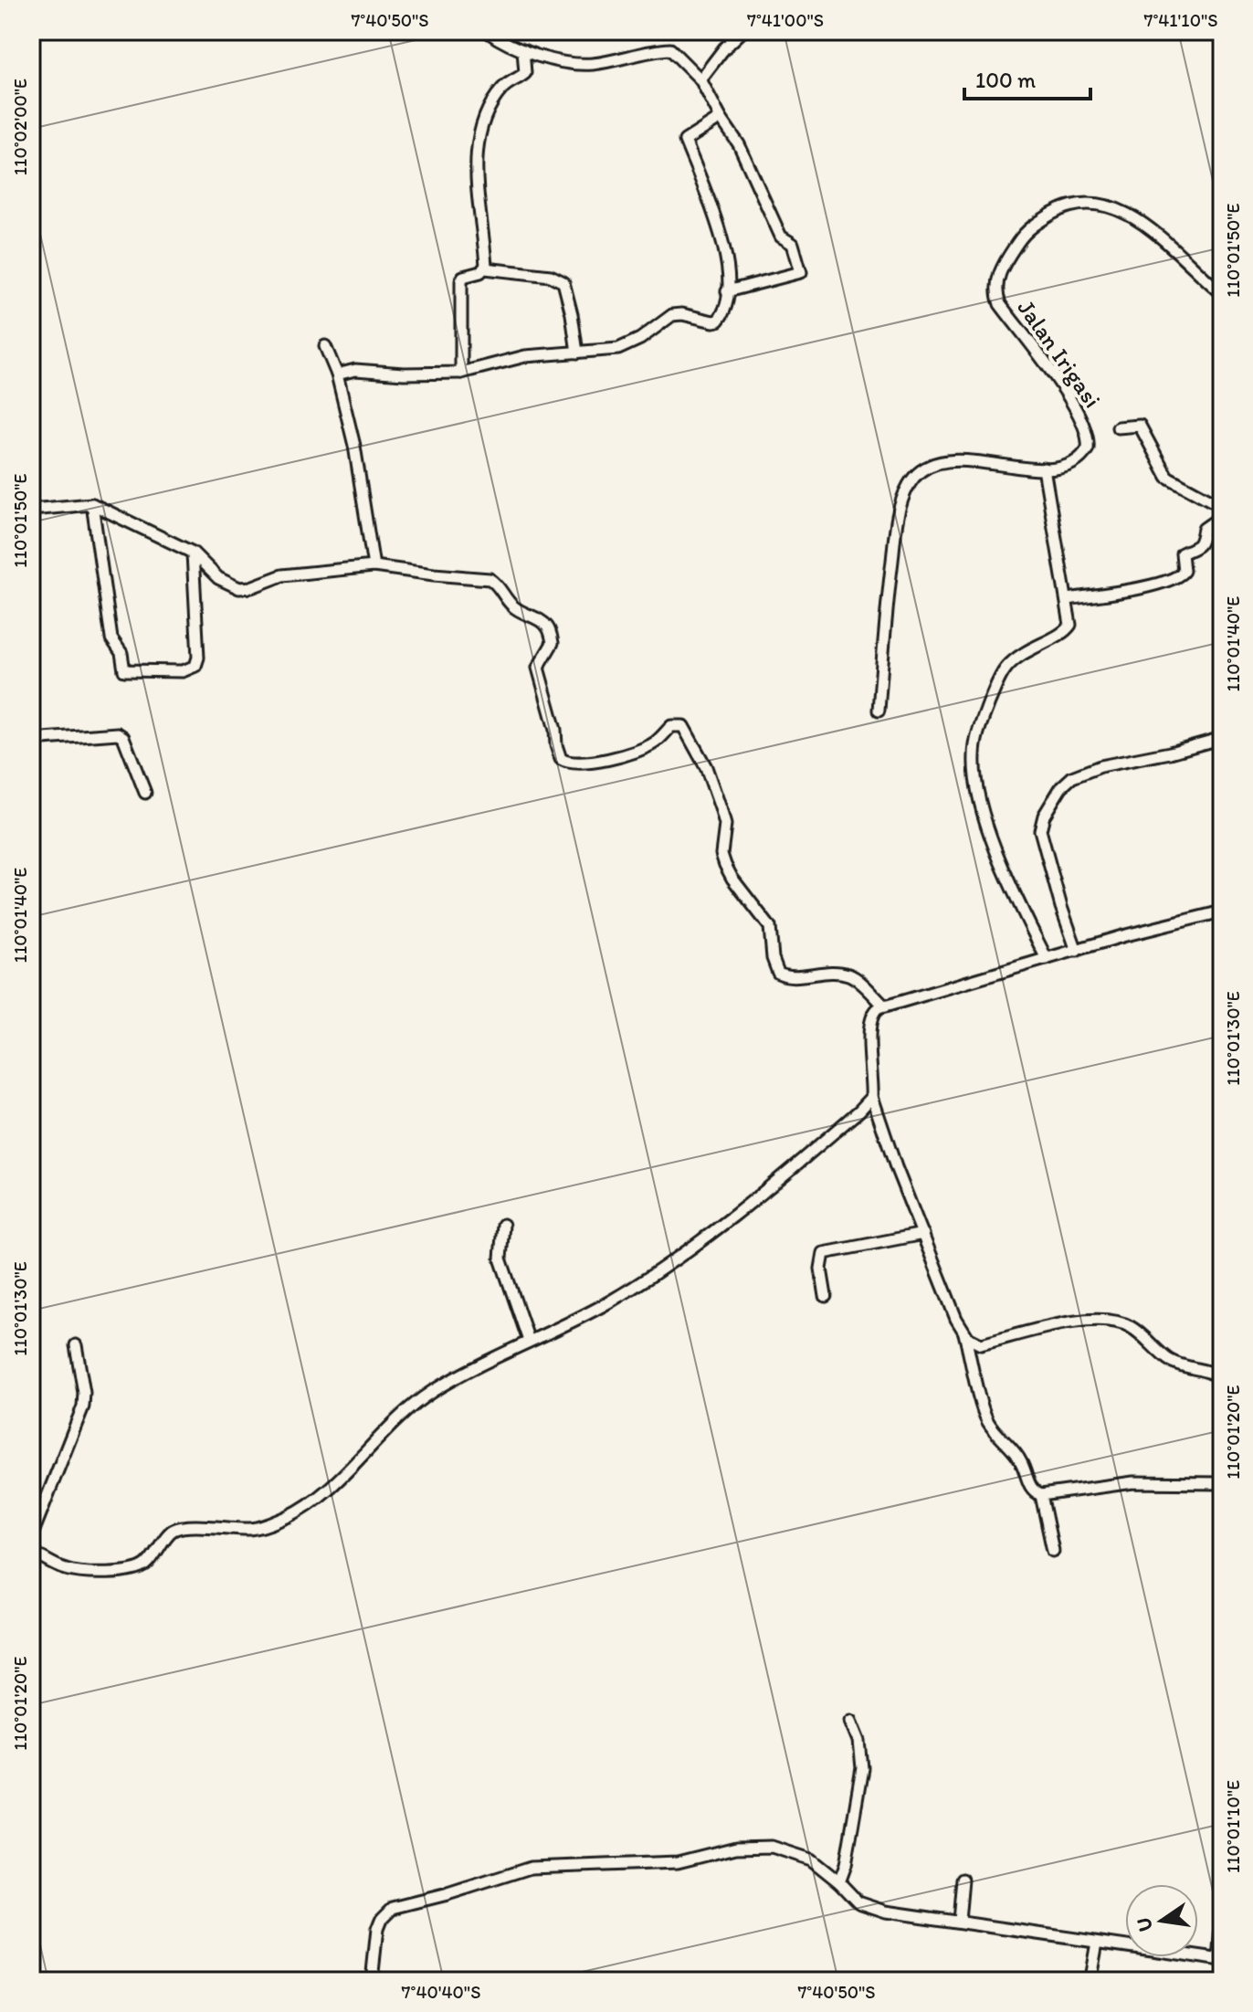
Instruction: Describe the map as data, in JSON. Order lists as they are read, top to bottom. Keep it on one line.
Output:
{"streets":{"street":["Jalan Irigasi"]},"scale_bar":"100 m","north":"left","coordinates":["7°40'50\"S","7°41'00\"S","7°41'10\"S","110°02'00\"E","110°01'50\"E","110°01'40\"E","110°01'30\"E","110°01'20\"E","110°01'10\"E","7°40'40\"S"]}
